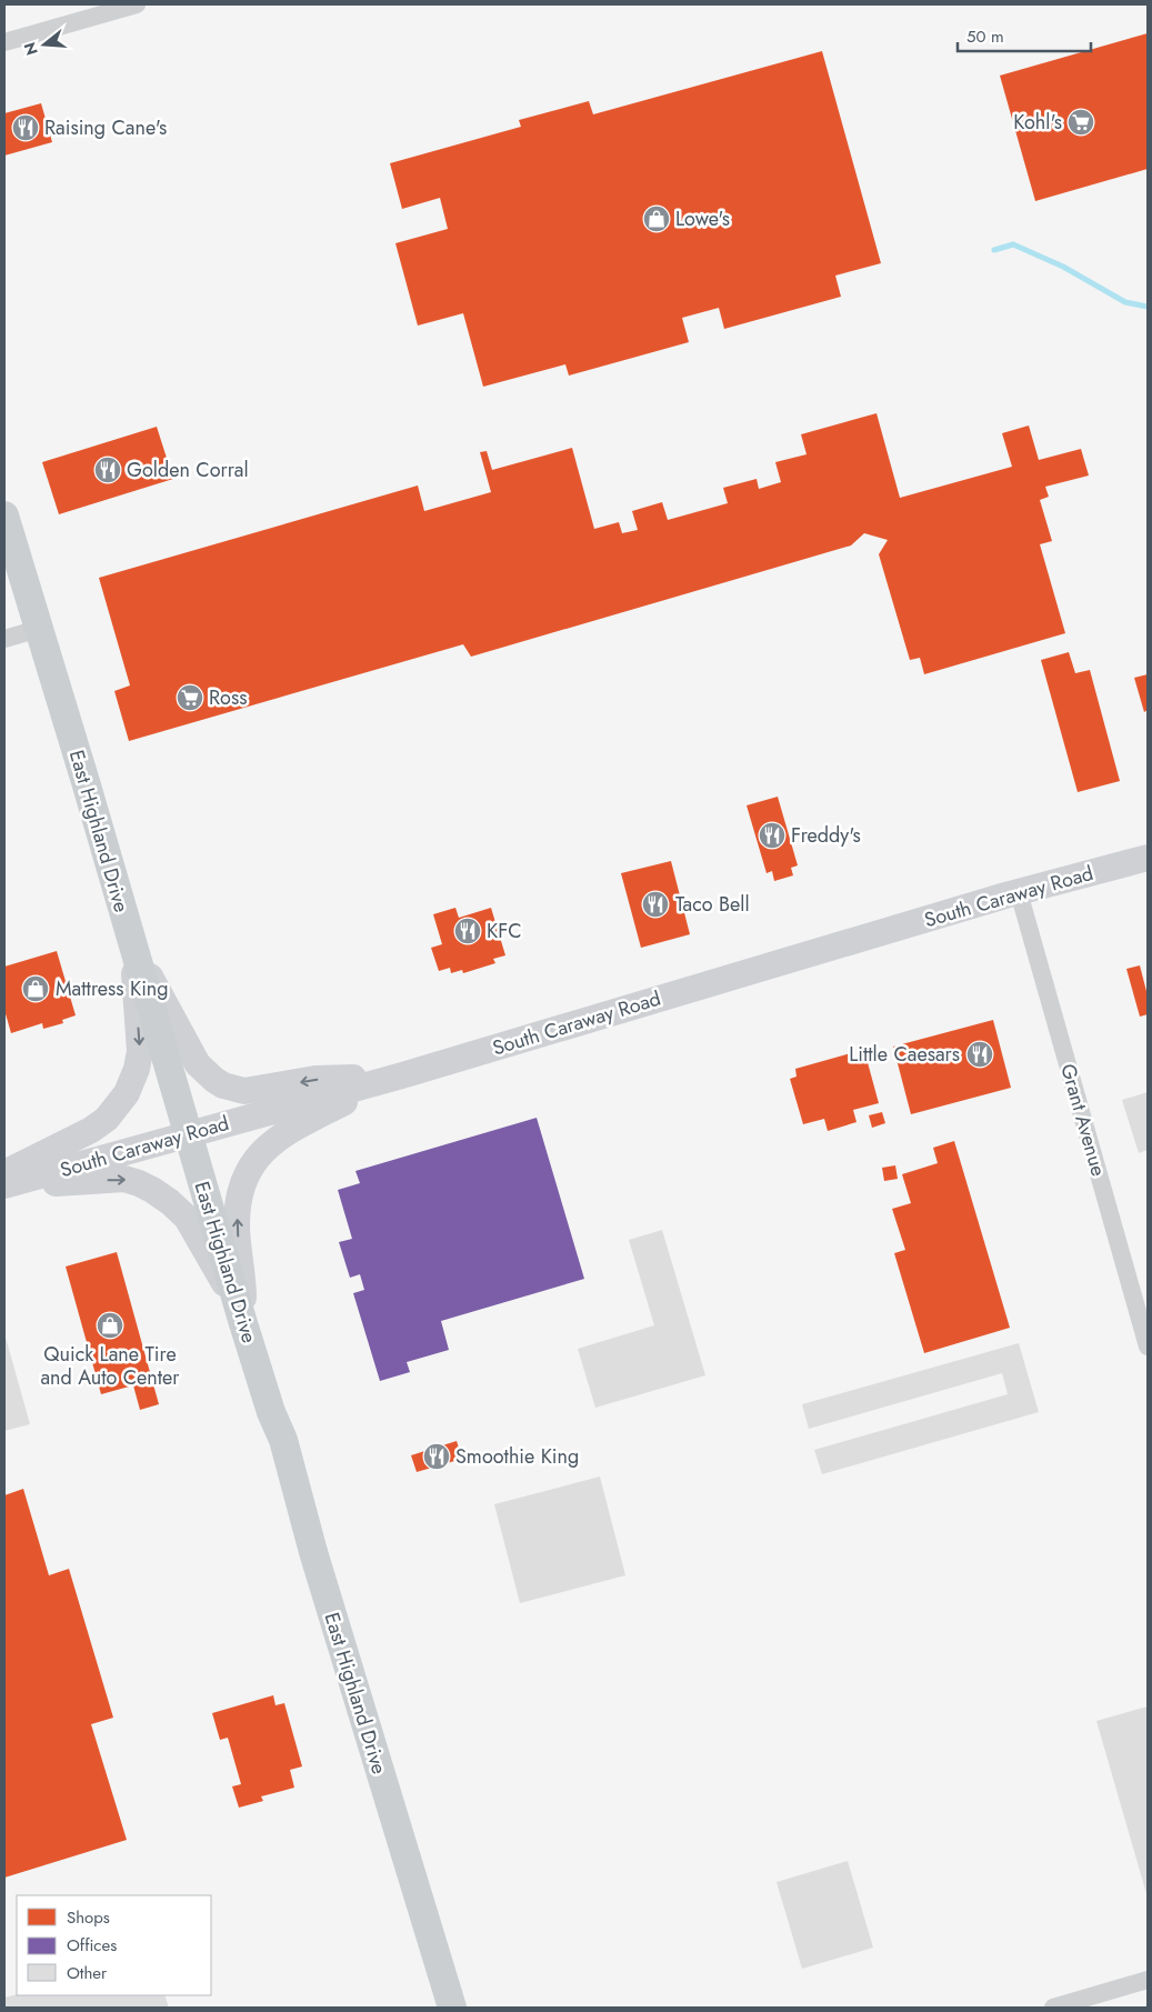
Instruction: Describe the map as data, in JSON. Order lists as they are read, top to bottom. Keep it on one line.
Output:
{"streets":{"main road":["East Highland Drive","South Caraway Road"],"street":["Grant Avenue"]},"crossings":[["East Highland Drive","South Caraway Road"],["South Caraway Road","Grant Avenue"]],"places":{"supermarket":["Kohl's","Ross"],"restaurant":["Raising Cane's","Golden Corral","Freddy's","Taco Bell","KFC","Little Caesars","Smoothie King"],"shop":["Lowe's","Mattress King","Quick Lane Tire and Auto Center"]},"legend":["Shops","Offices","Other"],"scale_bar":"50 m","north":"left"}
